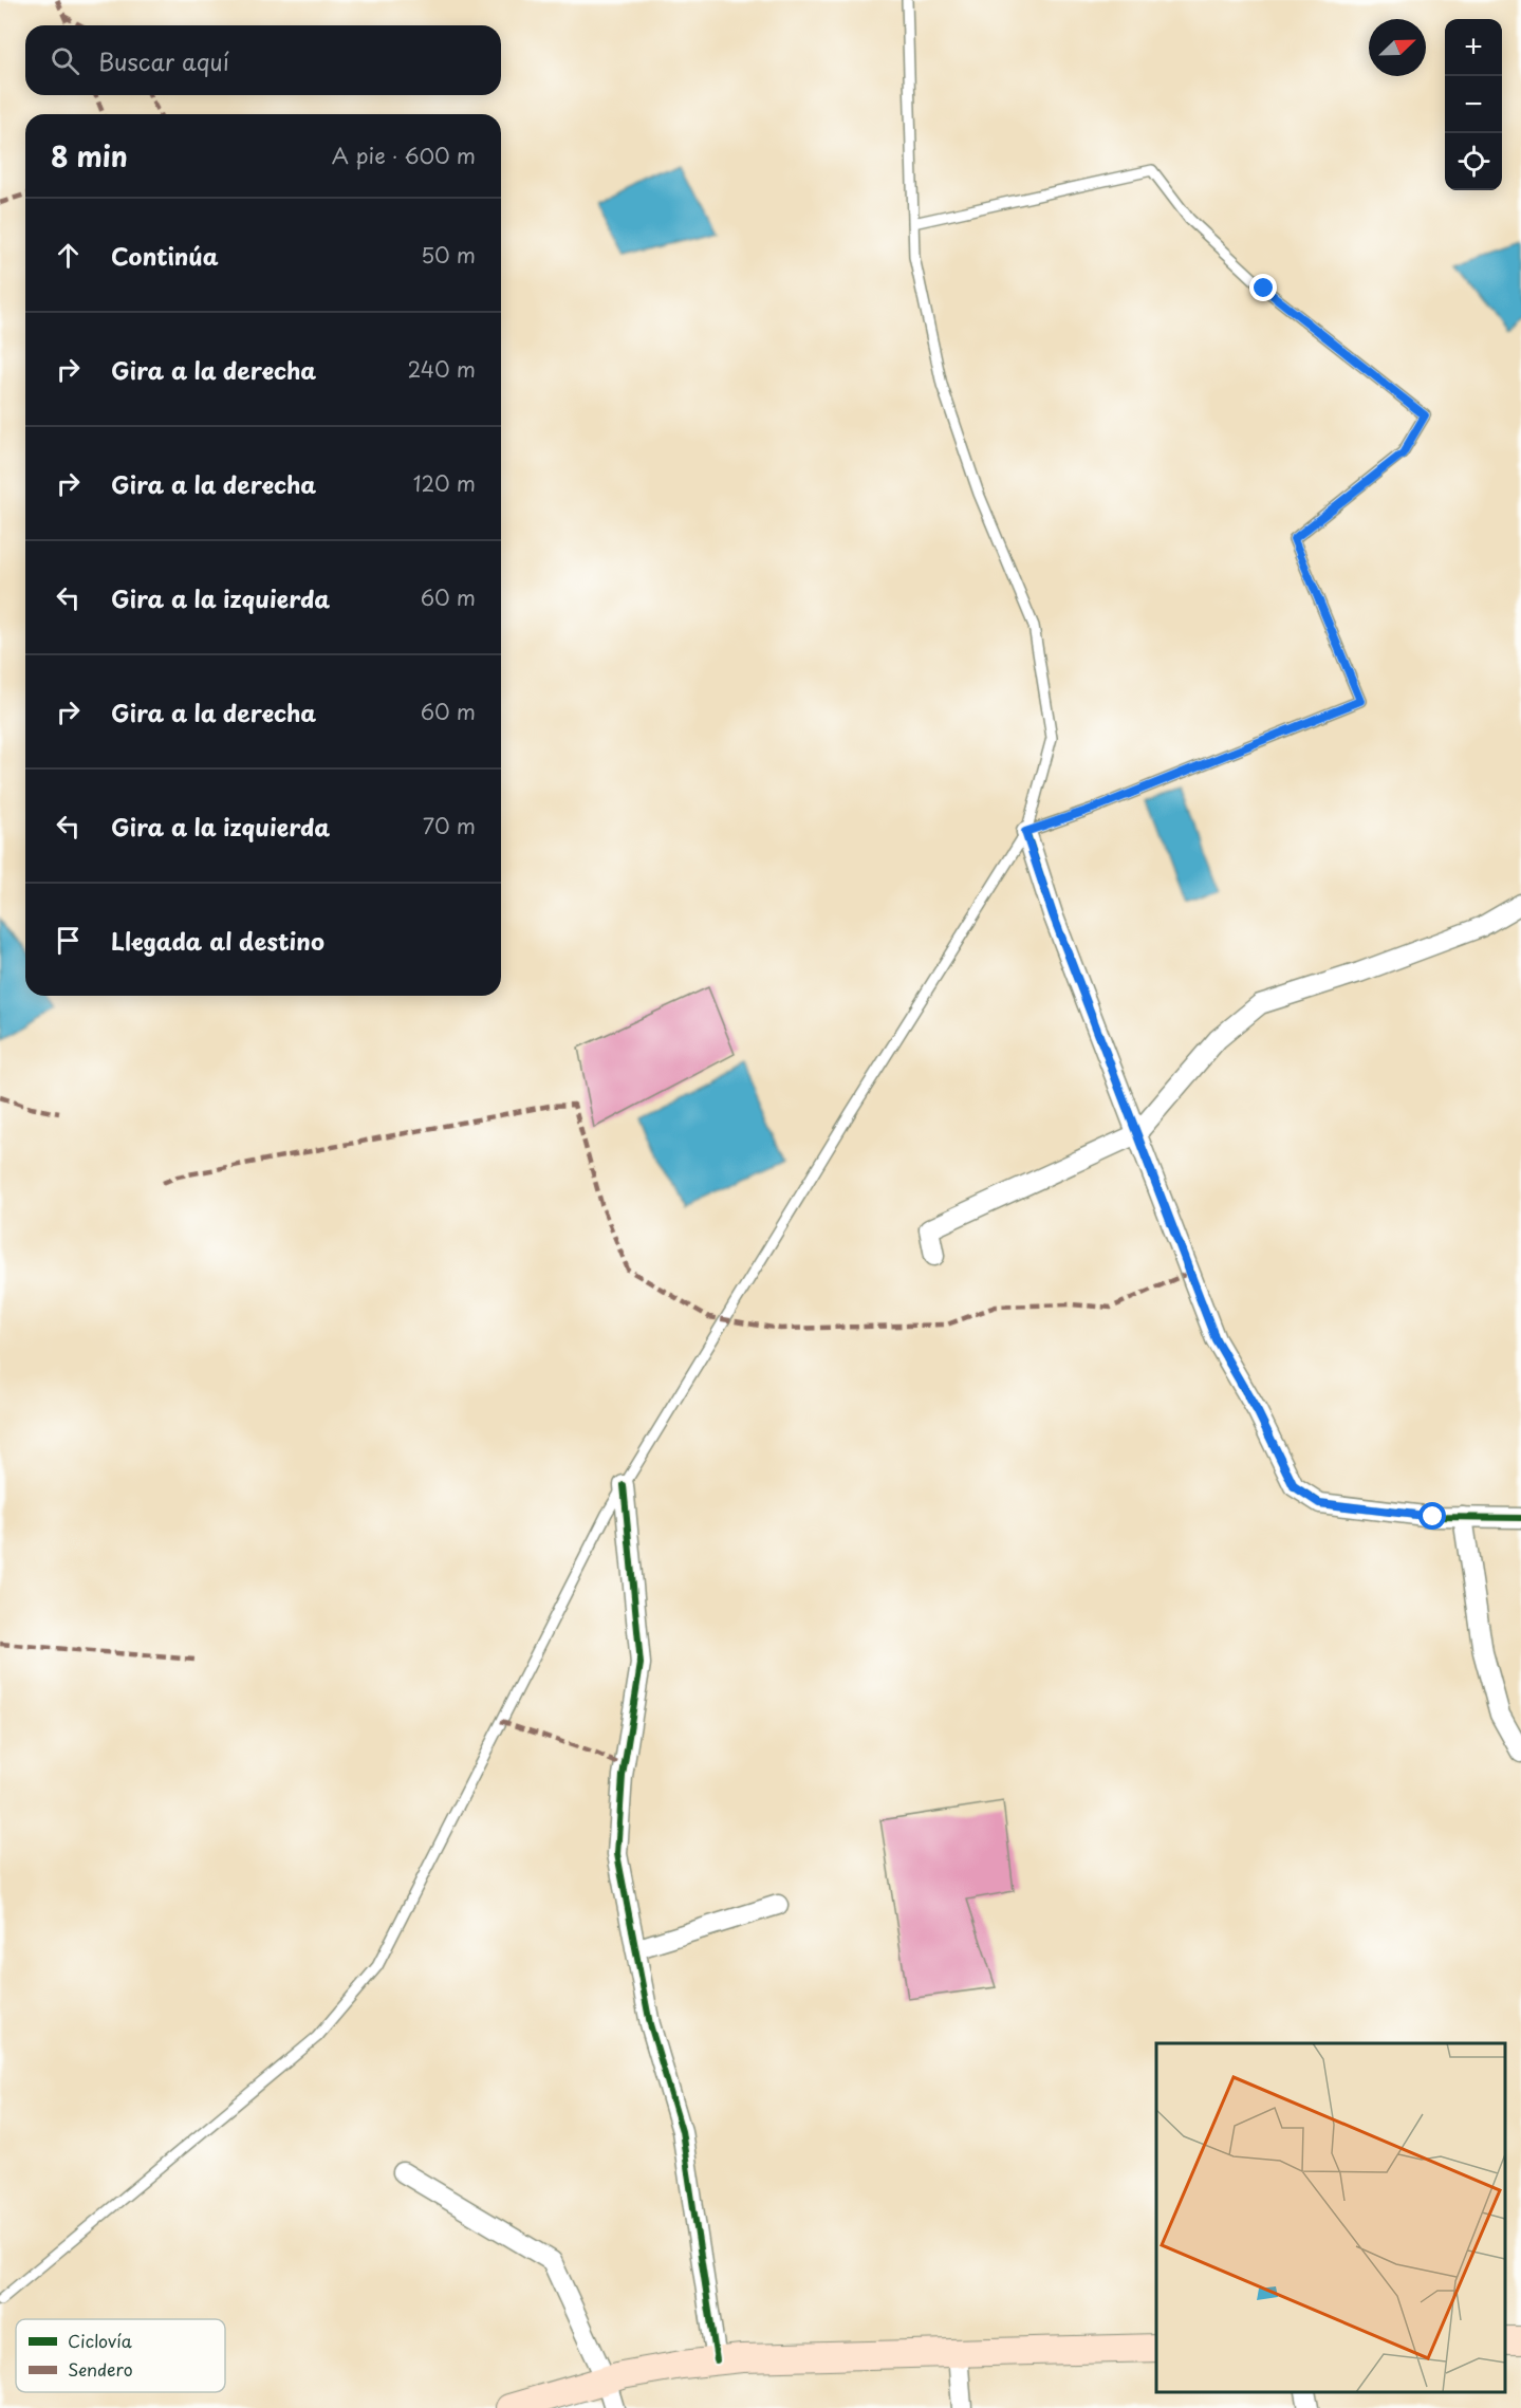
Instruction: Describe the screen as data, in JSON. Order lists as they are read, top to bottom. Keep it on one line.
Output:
{"legend":["Ciclovía","Sendero"],"north":"top right","page":{"map_buttons":["+","−"],"search":"Buscar aquí","heading":["8 min","A pie · 600 m"],"list":[["Continúa","50 m"],["Gira a la derecha","240 m"],["Gira a la derecha","120 m"],["Gira a la izquierda","60 m"],["Gira a la derecha","60 m"],["Gira a la izquierda","70 m"],"Llegada al destino"]}}
